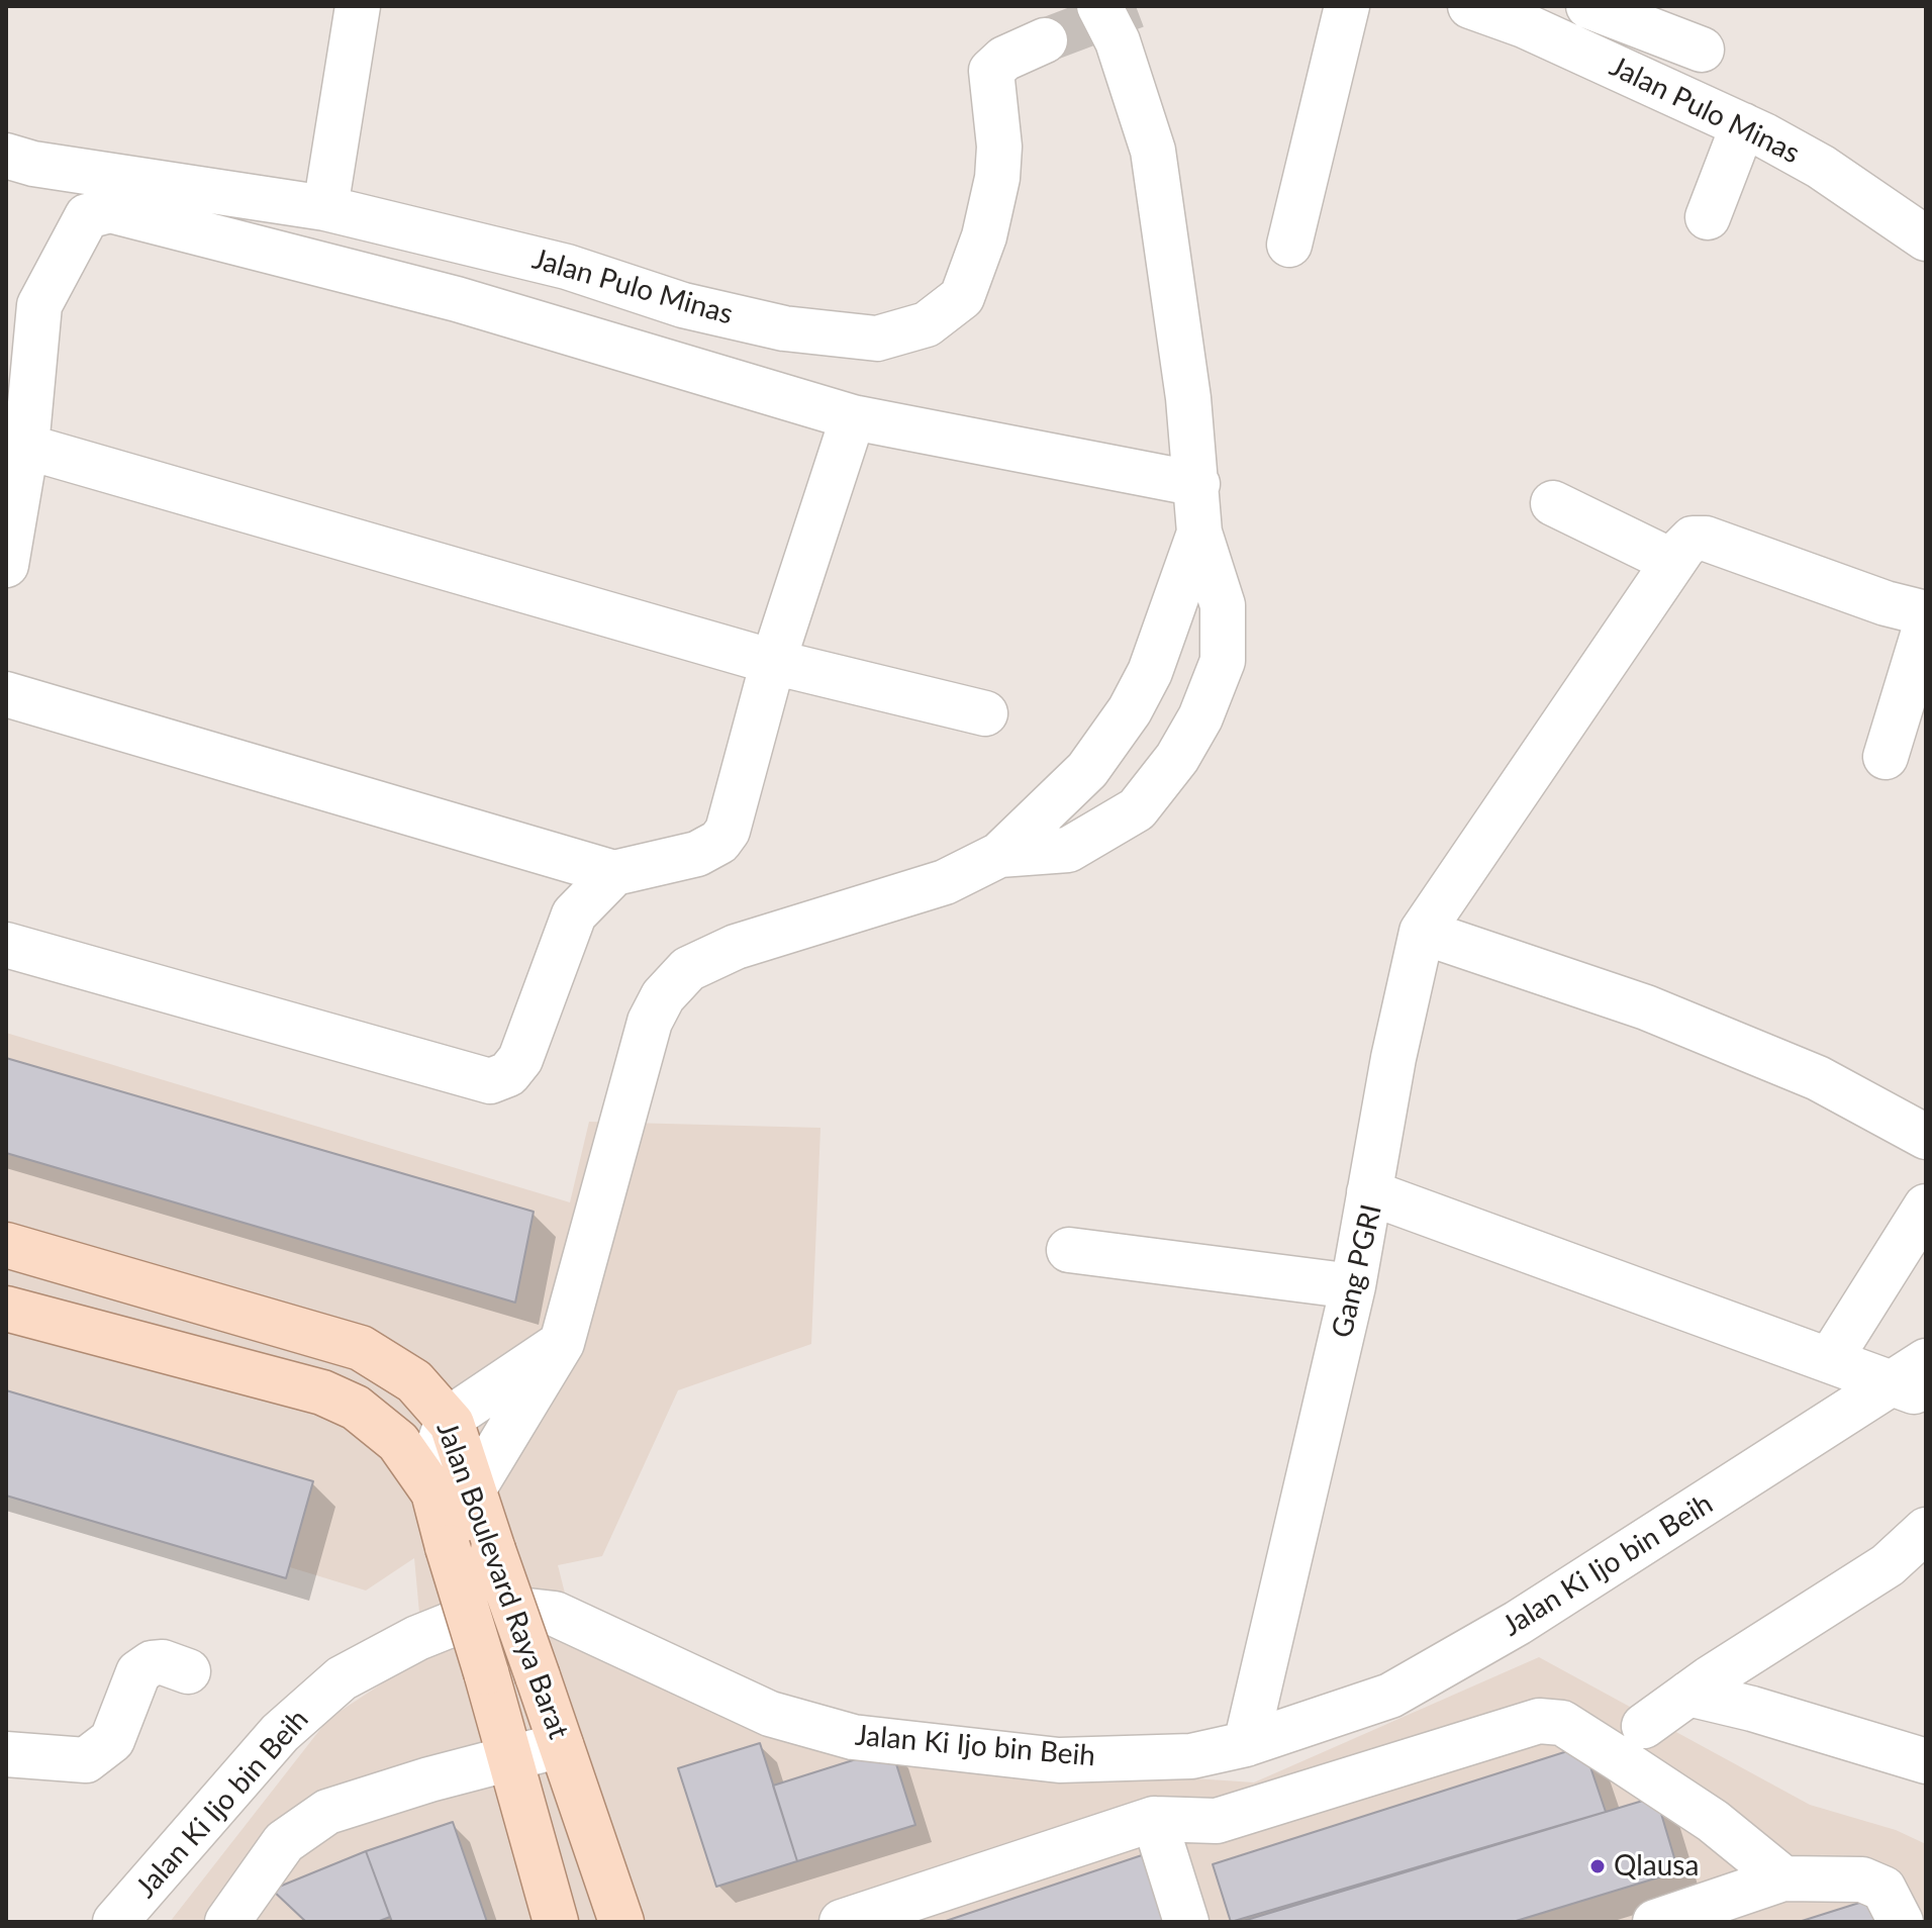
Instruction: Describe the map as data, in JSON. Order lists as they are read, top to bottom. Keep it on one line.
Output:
{"streets":{"main road":["Jalan Boulevard Raya Barat"],"street":["Jalan Pulo Minas","Gang PGRI","Jalan Ki Ijo bin Beih"]},"crossings":[["Gang PGRI","Jalan Ki Ijo bin Beih"]],"places":["Qlausa"]}
